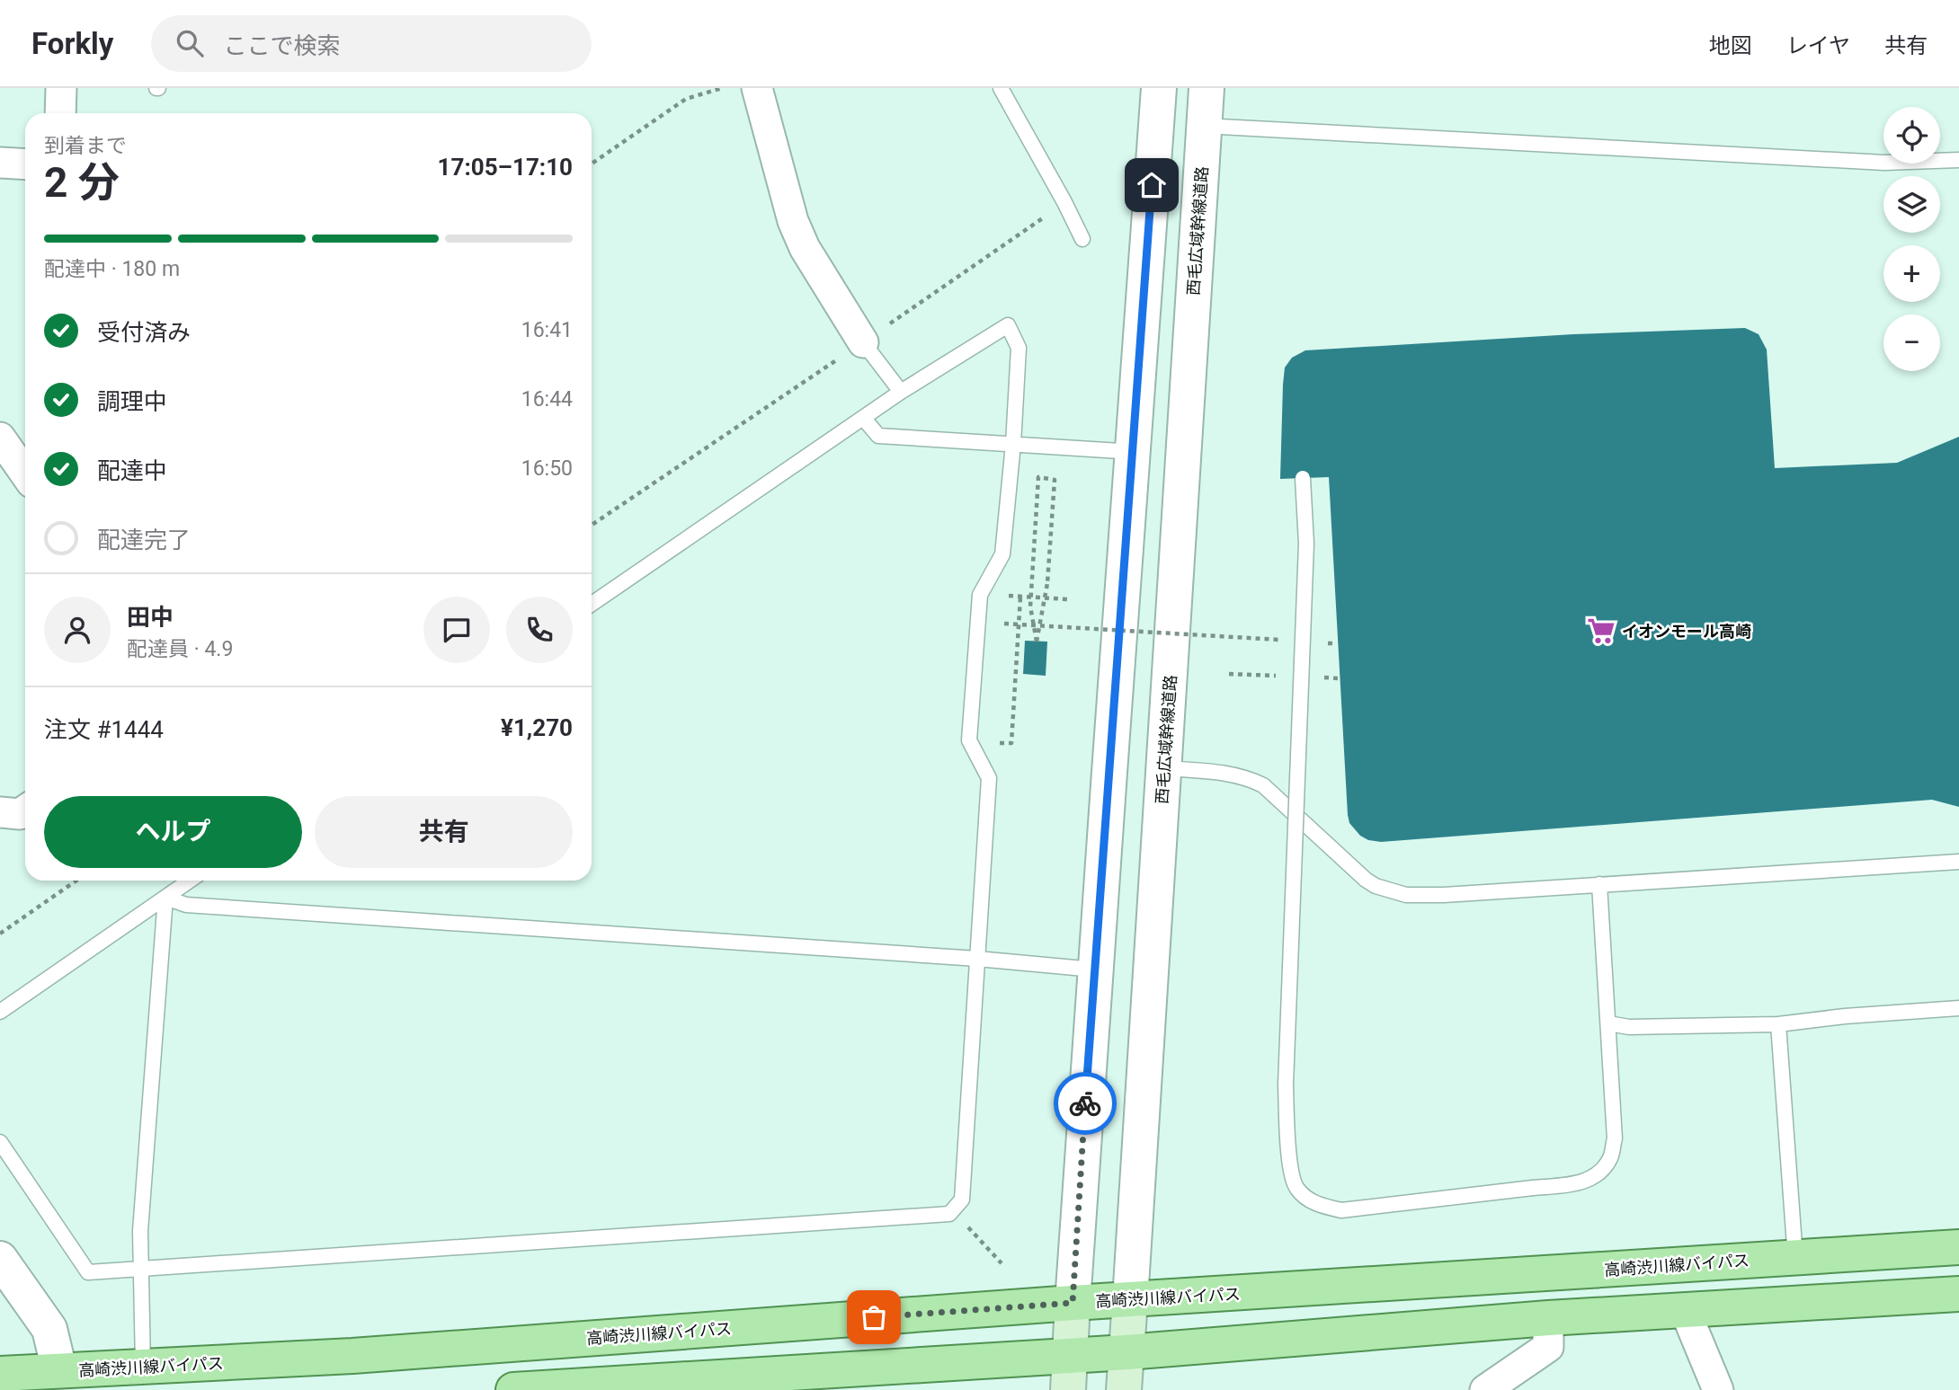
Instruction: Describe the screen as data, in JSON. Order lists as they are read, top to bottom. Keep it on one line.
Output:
{"streets":{"main road":["西毛広域幹線道路","高崎渋川線バイパス"]},"crossings":[["西毛広域幹線道路","高崎渋川線バイパス"]],"places":{"supermarket":["イオンモール高崎"]},"page":{"header":"Forkly","search":"ここで検索","nav":["地図","レイヤ","共有"],"map_buttons":["+","−"],"heading":["2 分","到着まで","17:05–17:10"],"panel":["田中","配達員 · 4.9","注文 #1444","¥1,270"],"bar":"配達中 · 180 m","list":[["受付済み","16:41"],["調理中","16:44"],["配達中","16:50"],"配達完了"],"buttons":["ヘルプ","共有"]}}
